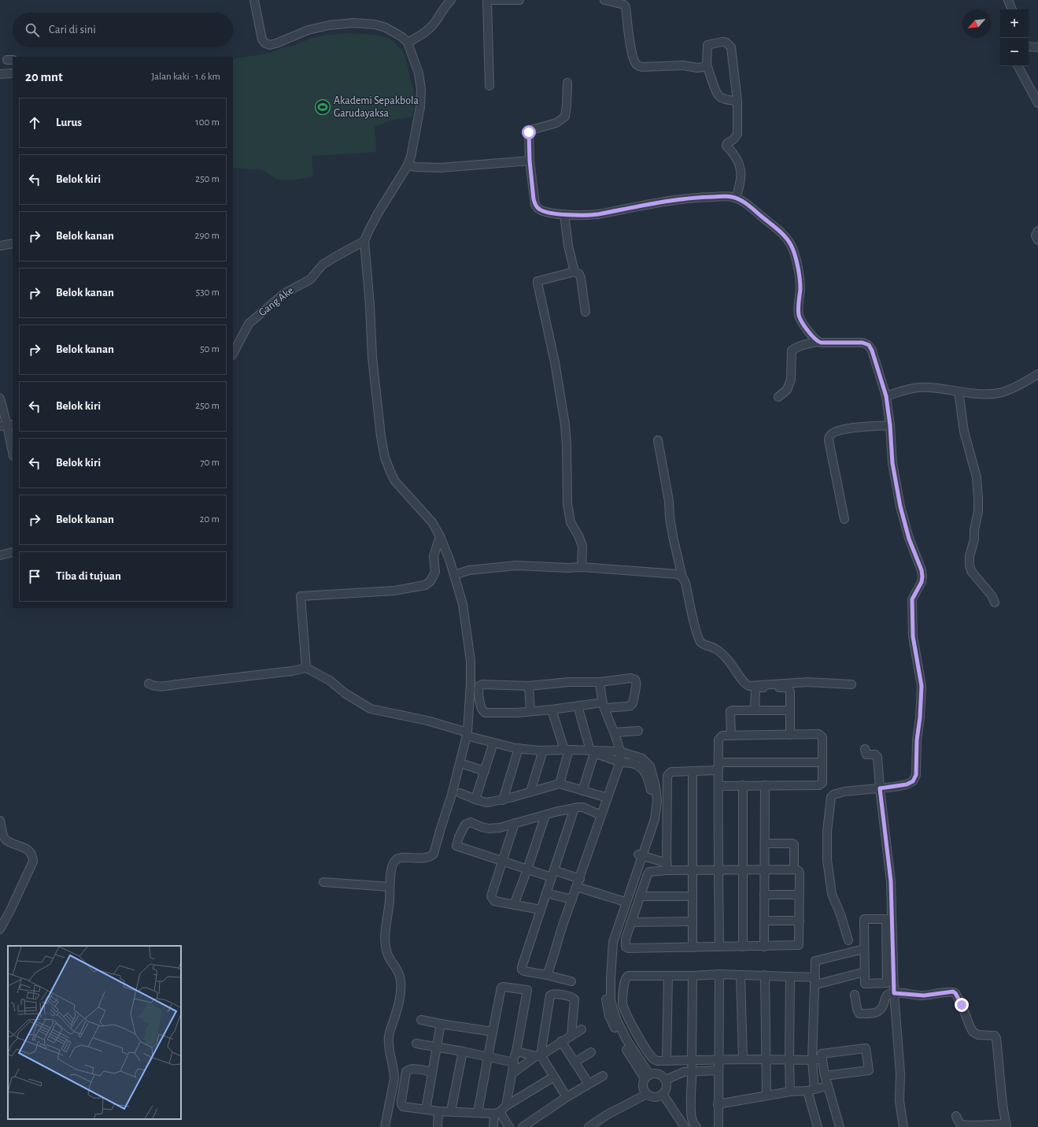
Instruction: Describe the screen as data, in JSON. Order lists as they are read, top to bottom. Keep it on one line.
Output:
{"streets":{"street":["Gang Ake"]},"places":{"sports":["Akademi Sepakbola Garudayaksa"]},"north":"bottom left","page":{"map_buttons":["+","−"],"search":"Cari di sini","heading":["20 mnt","Jalan kaki · 1.6 km"],"list":[["Lurus","100 m"],["Belok kiri","250 m"],["Belok kanan","290 m"],["Belok kanan","530 m"],["Belok kanan","50 m"],["Belok kiri","250 m"],["Belok kiri","70 m"],["Belok kanan","20 m"],"Tiba di tujuan"]}}
